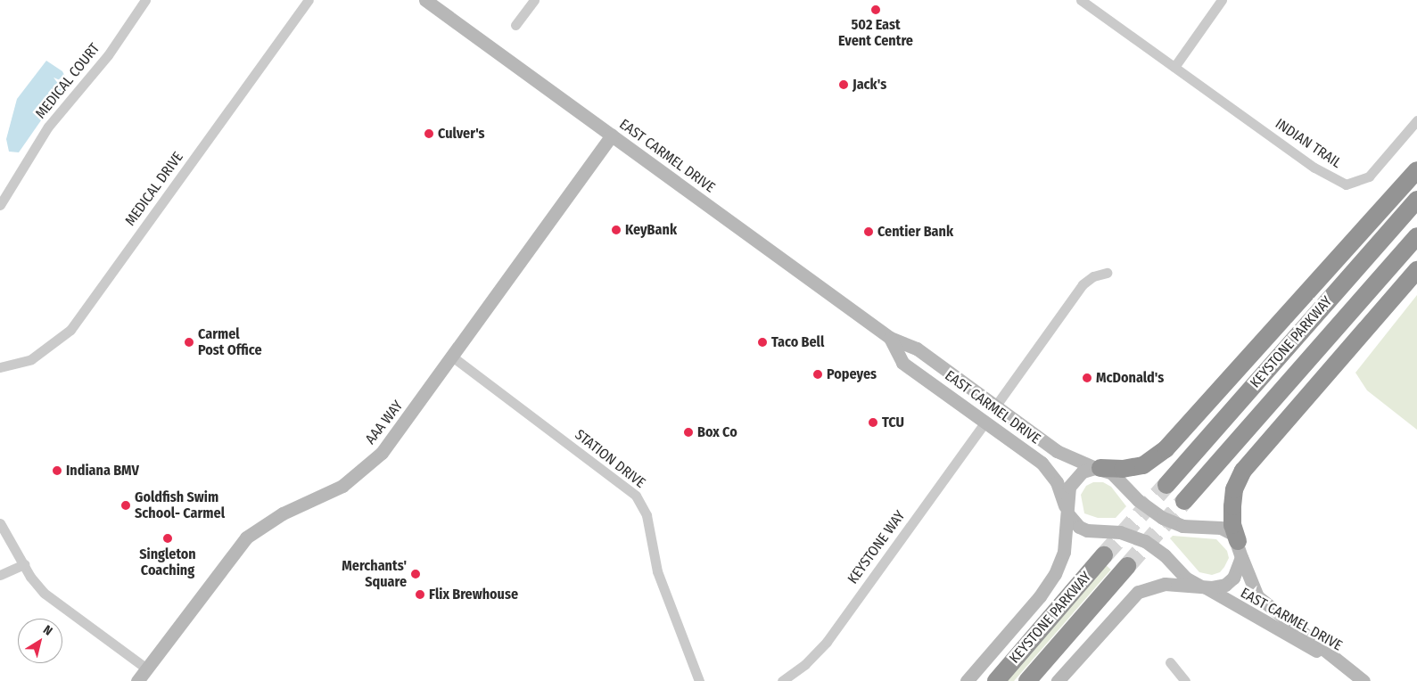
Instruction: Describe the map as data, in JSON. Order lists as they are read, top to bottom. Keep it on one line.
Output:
{"streets":{"highway":["KEYSTONE PARKWAY"],"street":["MEDICAL COURT","INDIAN TRAIL","EAST CARMEL DRIVE","MEDICAL DRIVE","AAA WAY","STATION DRIVE","KEYSTONE WAY"]},"crossings":[["EAST CARMEL DRIVE","AAA WAY"],["EAST CARMEL DRIVE","KEYSTONE WAY"],["AAA WAY","STATION DRIVE"]],"places":["502 East Event Centre","Jack's","Culver's","KeyBank","Centier Bank","Carmel Post Office","Taco Bell","Popeyes","McDonald's","TCU","Box Co","Indiana BMV","Goldfish Swim School- Carmel","Singleton Coaching","Merchants' Square","Flix Brewhouse"],"north":"top right"}
